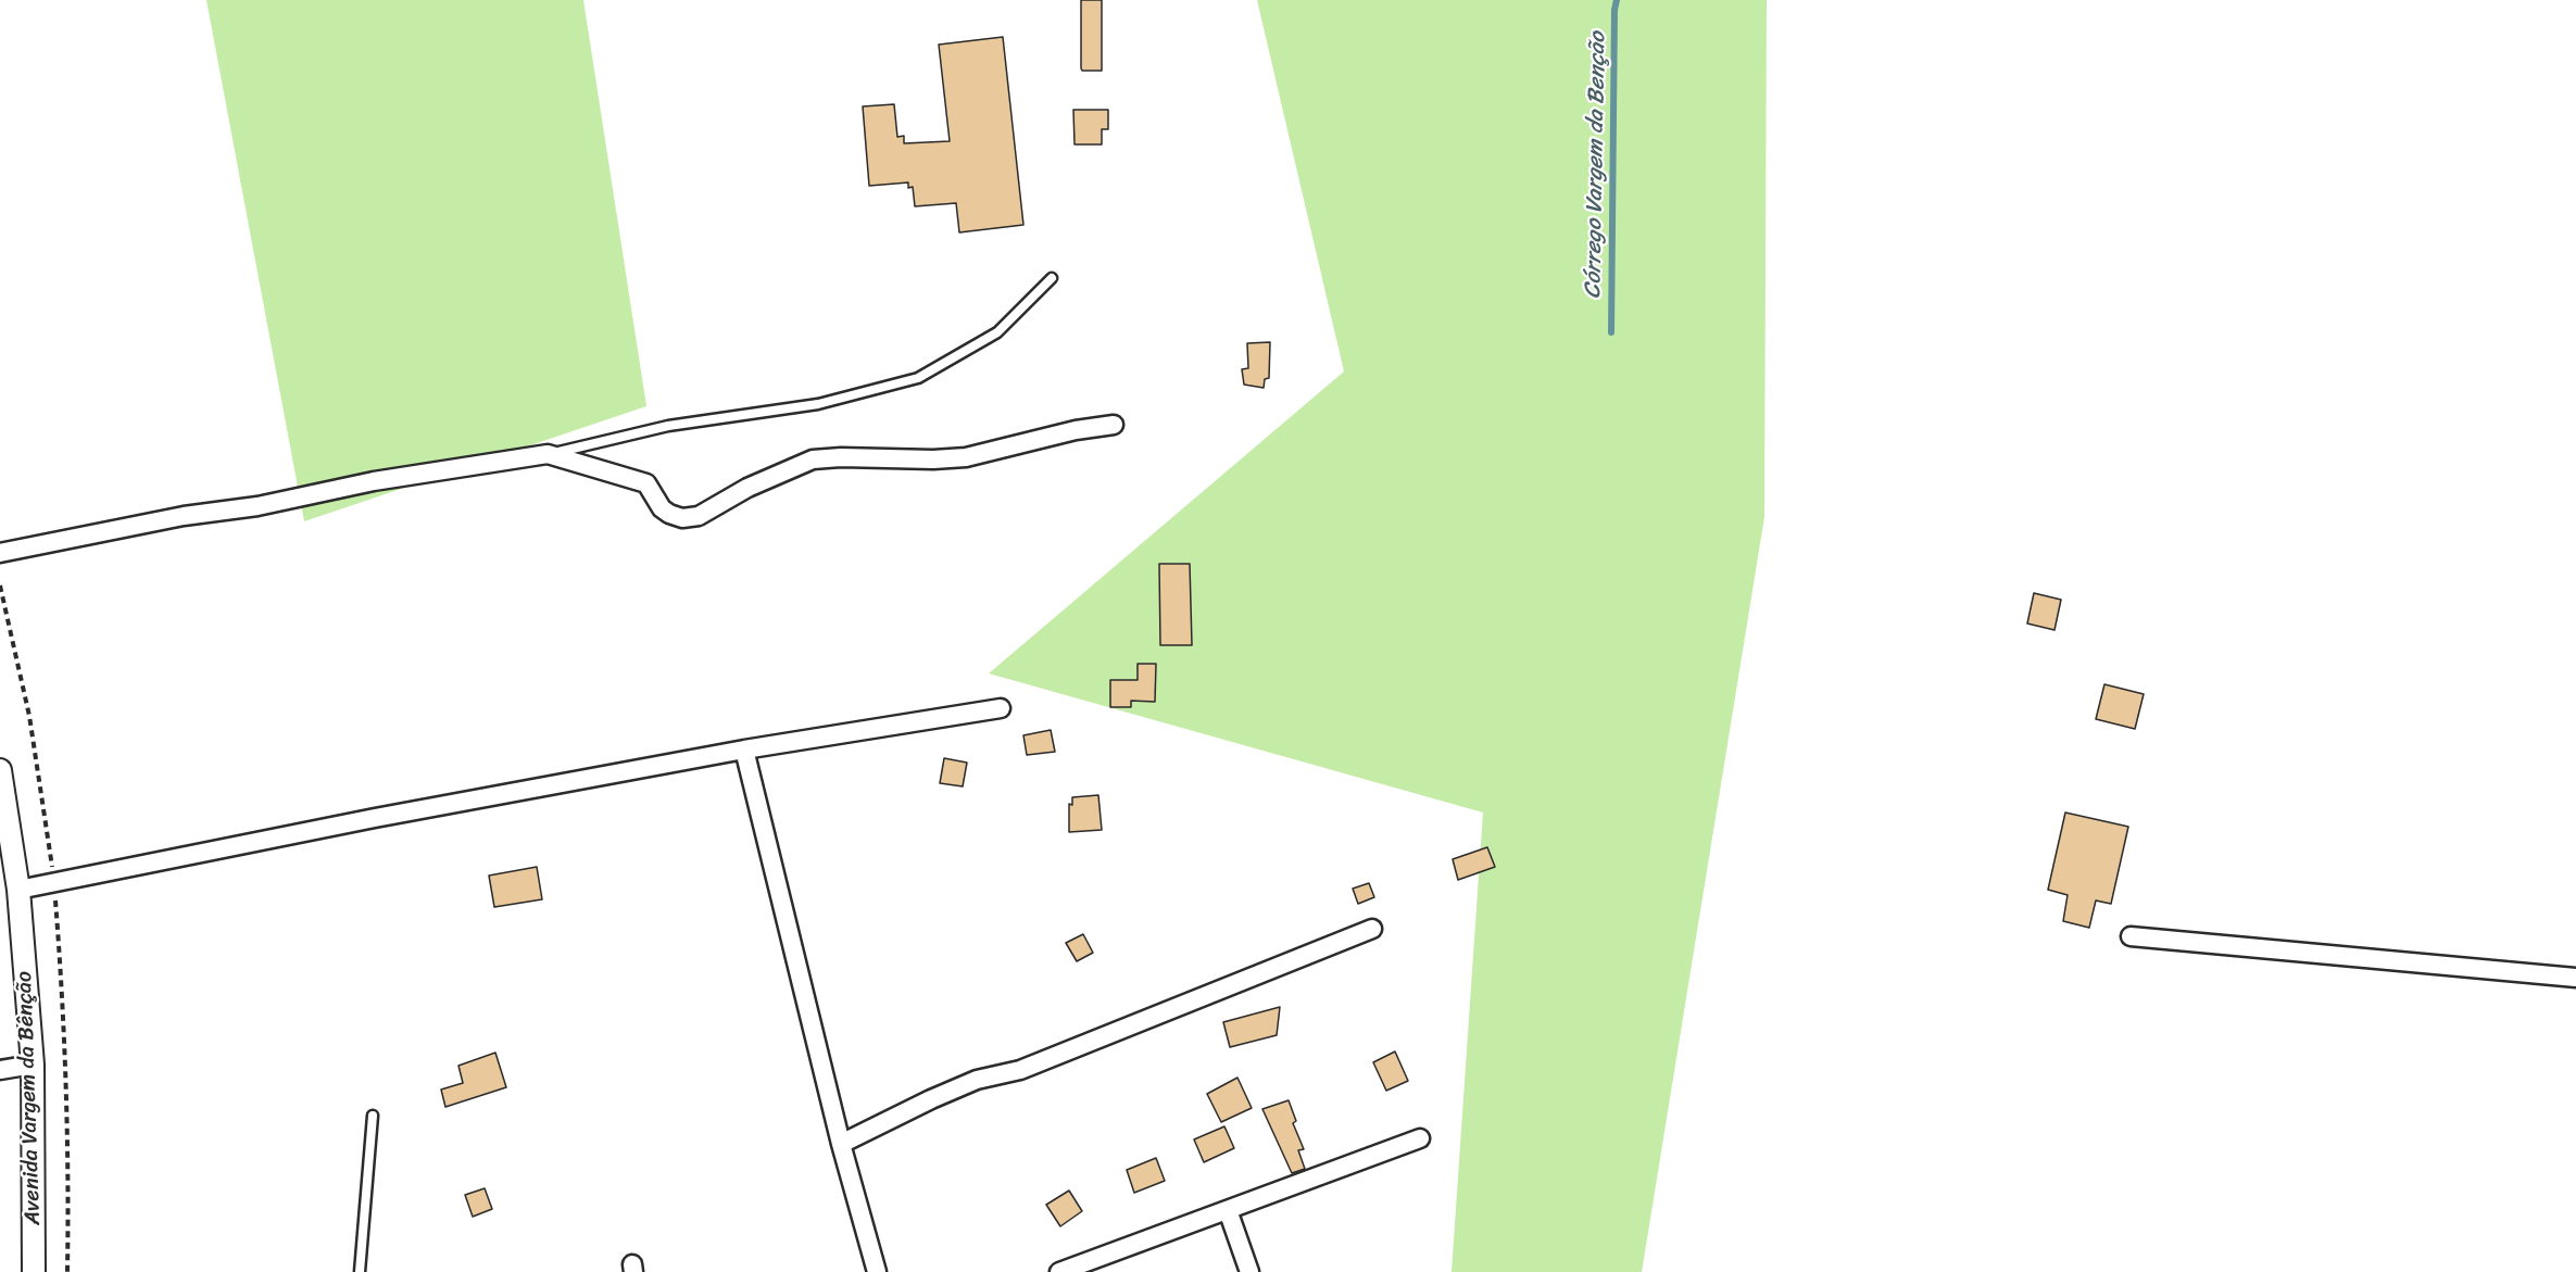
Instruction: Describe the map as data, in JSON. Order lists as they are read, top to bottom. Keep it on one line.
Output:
{"streets":{"street":["Avenida Vargem da Bênção"]},"water":["Córrego Vargem da Benção"]}
